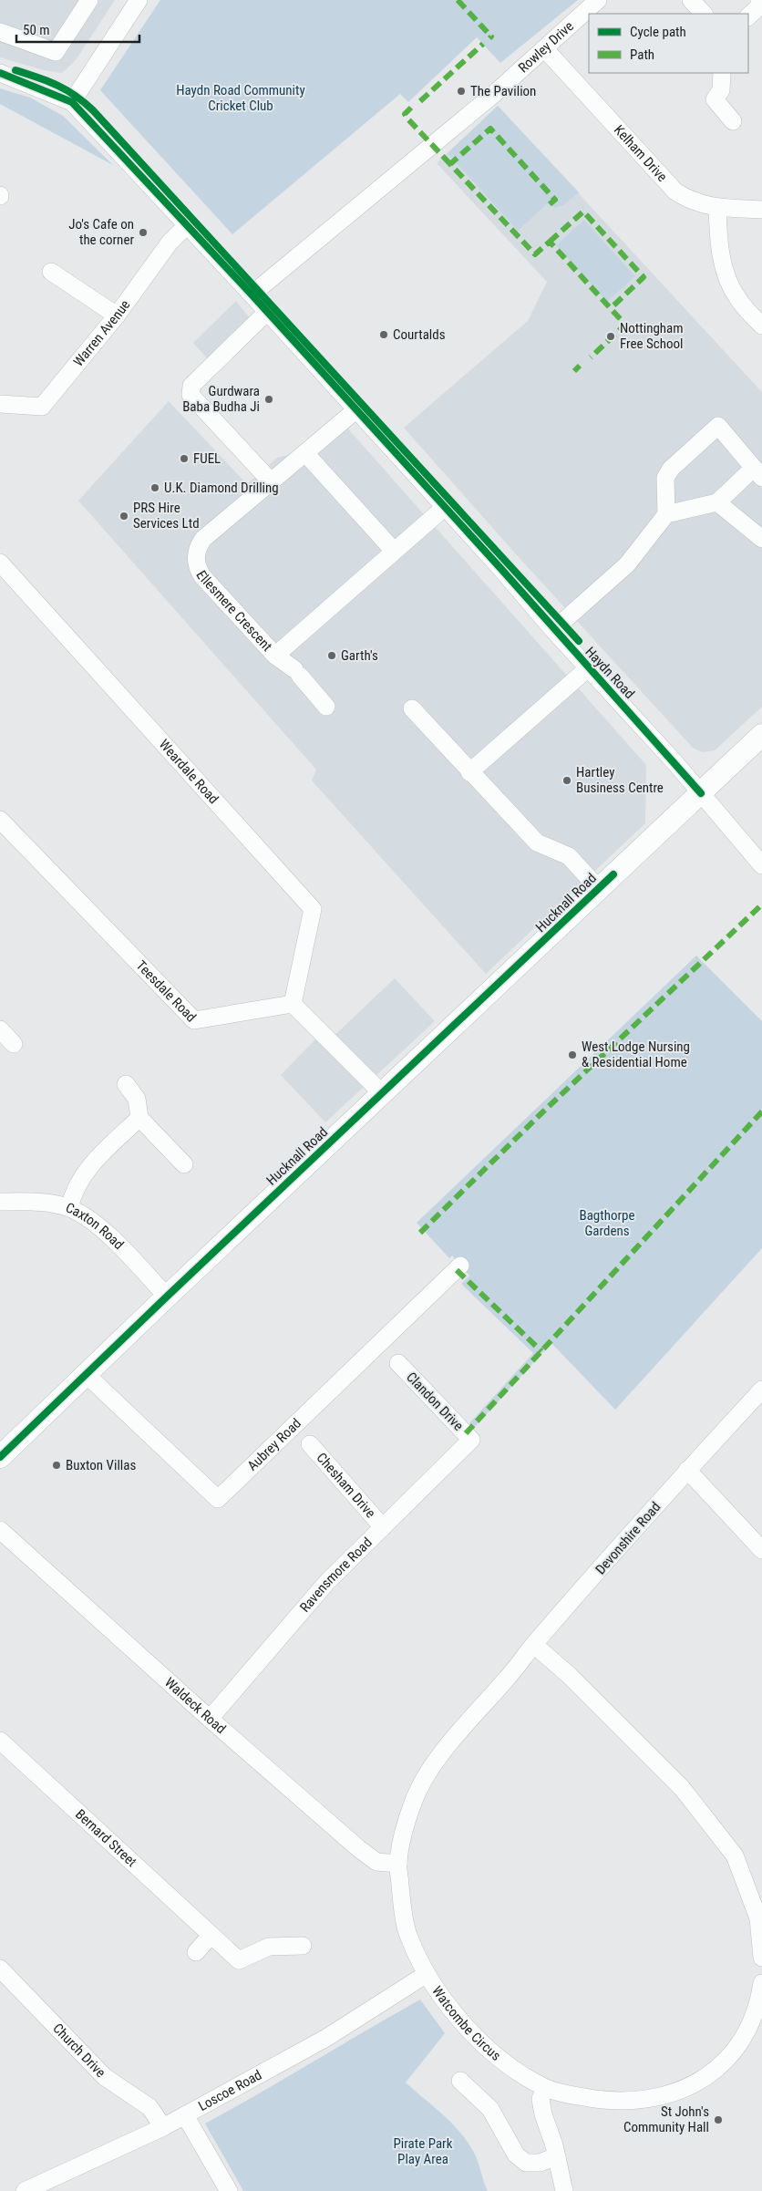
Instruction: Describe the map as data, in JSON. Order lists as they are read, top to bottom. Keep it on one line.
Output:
{"streets":{"main road":["Hucknall Road"],"street":["Rowley Drive","Kelham Drive","Warren Avenue","Ellesmere Crescent","Haydn Road","Weardale Road","Teesdale Road","Caxton Road","Clandon Drive","Aubrey Road","Chesham Drive","Devonshire Road","Ravensmore Road","Waldeck Road","Bernard Street","Watcombe Circus","Church Drive","Loscoe Road"]},"crossings":[["Rowley Drive","Kelham Drive"],["Rowley Drive","Haydn Road"],["Warren Avenue","Haydn Road"],["Ellesmere Crescent","Haydn Road"],["Haydn Road","Hucknall Road"],["Weardale Road","Teesdale Road"],["Hucknall Road","Caxton Road"],["Hucknall Road","Aubrey Road"],["Clandon Drive","Ravensmore Road"],["Chesham Drive","Ravensmore Road"],["Devonshire Road","Watcombe Circus"],["Ravensmore Road","Waldeck Road"],["Waldeck Road","Watcombe Circus"],["Watcombe Circus","Loscoe Road"],["Church Drive","Loscoe Road"]],"parks":["Haydn Road Community Cricket Club","Bagthorpe Gardens","Pirate Park Play Area"],"places":["The Pavilion","Jo's Cafe on the corner","Courtalds","Nottingham Free School","Gurdwara Baba Budha Ji","FUEL","U.K. Diamond Drilling","PRS Hire Services Ltd","Garth's","Hartley Business Centre","West Lodge Nursing & Residential Home","Buxton Villas","St John's Community Hall"],"legend":["Cycle path","Path"],"scale_bar":"50 m"}
